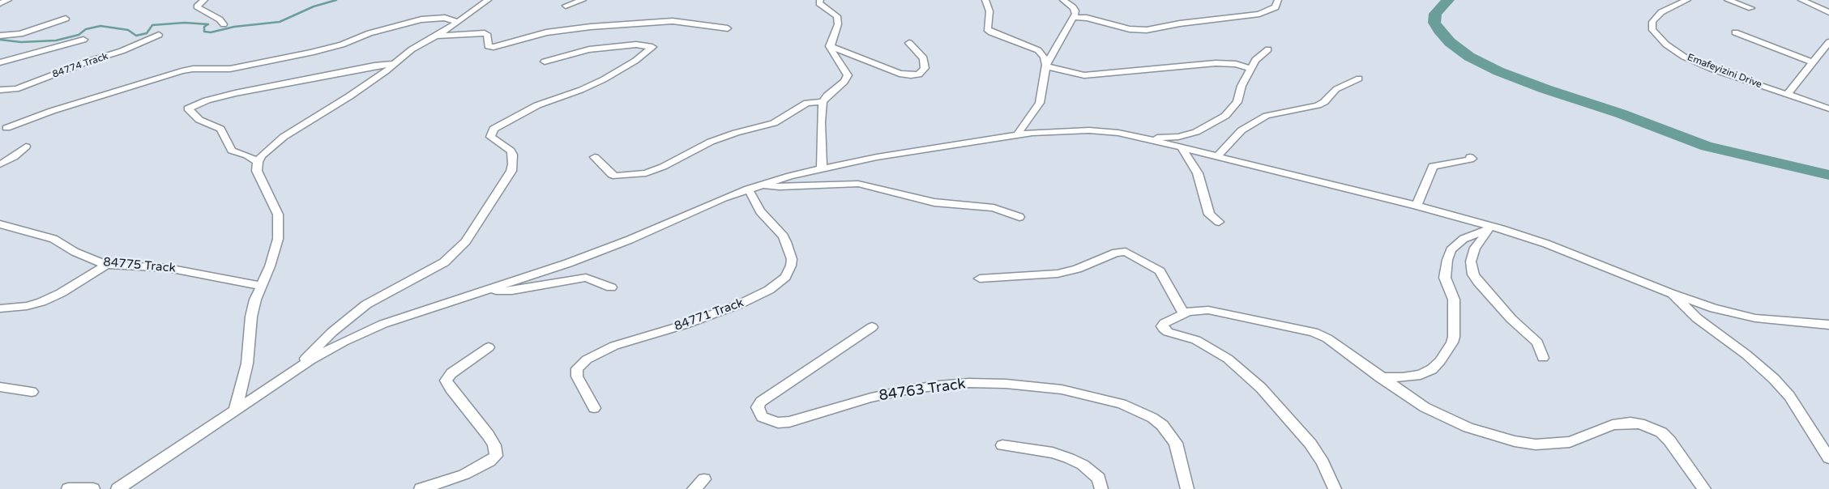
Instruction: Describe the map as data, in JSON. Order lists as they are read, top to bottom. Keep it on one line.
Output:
{"streets":{"street":["84774 Track","Emafeyizini Drive","84775 Track","84771 Track","84763 Track"]}}
